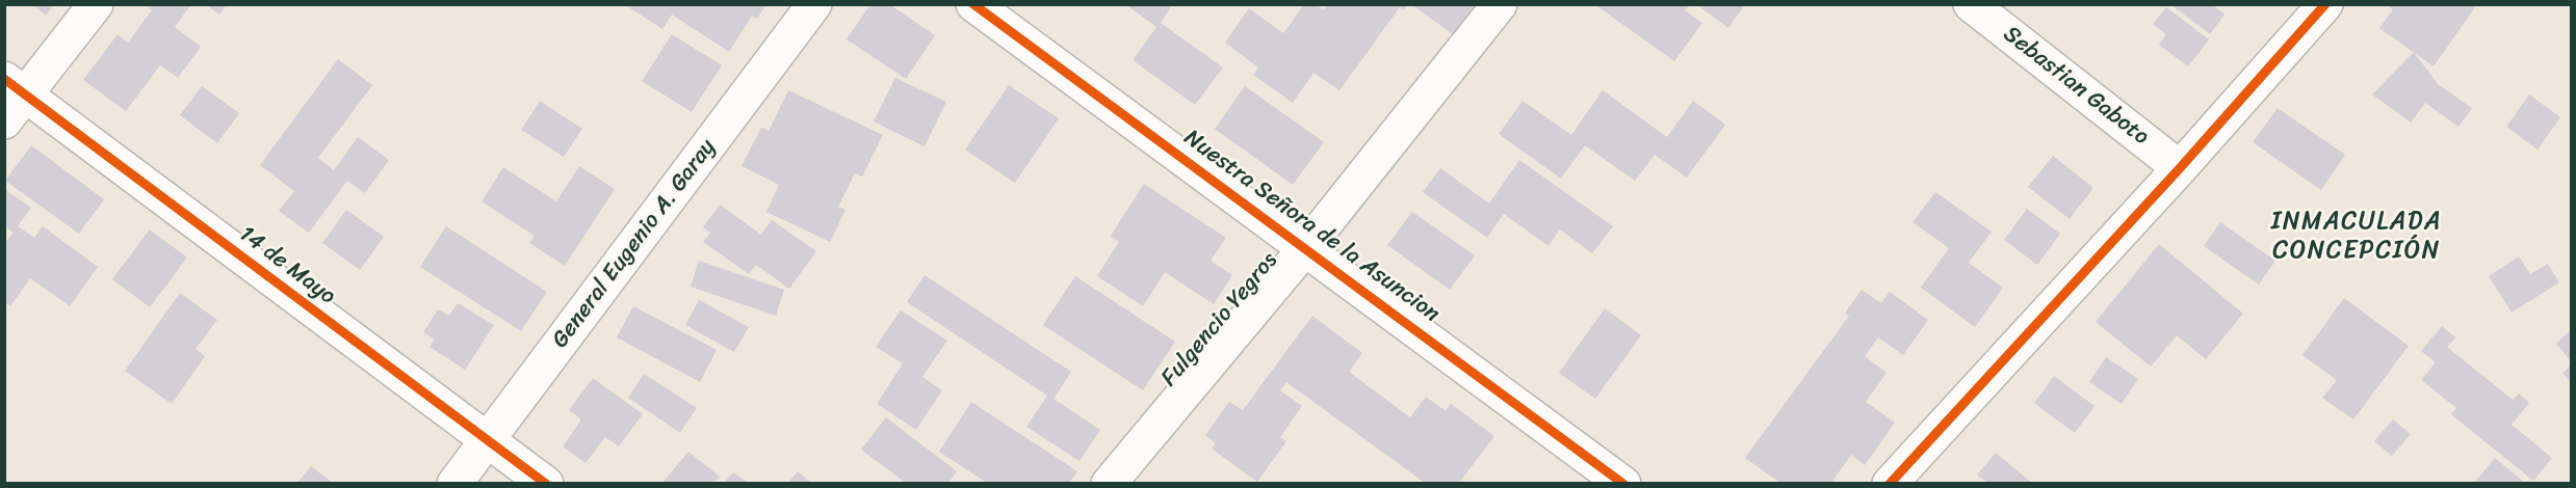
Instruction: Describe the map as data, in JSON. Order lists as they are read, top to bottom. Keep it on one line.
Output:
{"streets":{"street":["Sebastian Gaboto","Nuestra Señora de la Asuncion","General Eugenio A. Garay","14 de Mayo","Fulgencio Yegros"]},"crossings":[["Nuestra Señora de la Asuncion","Fulgencio Yegros"],["General Eugenio A. Garay","14 de Mayo"]],"districts":["INMACULADA CONCEPCIÓN"]}
